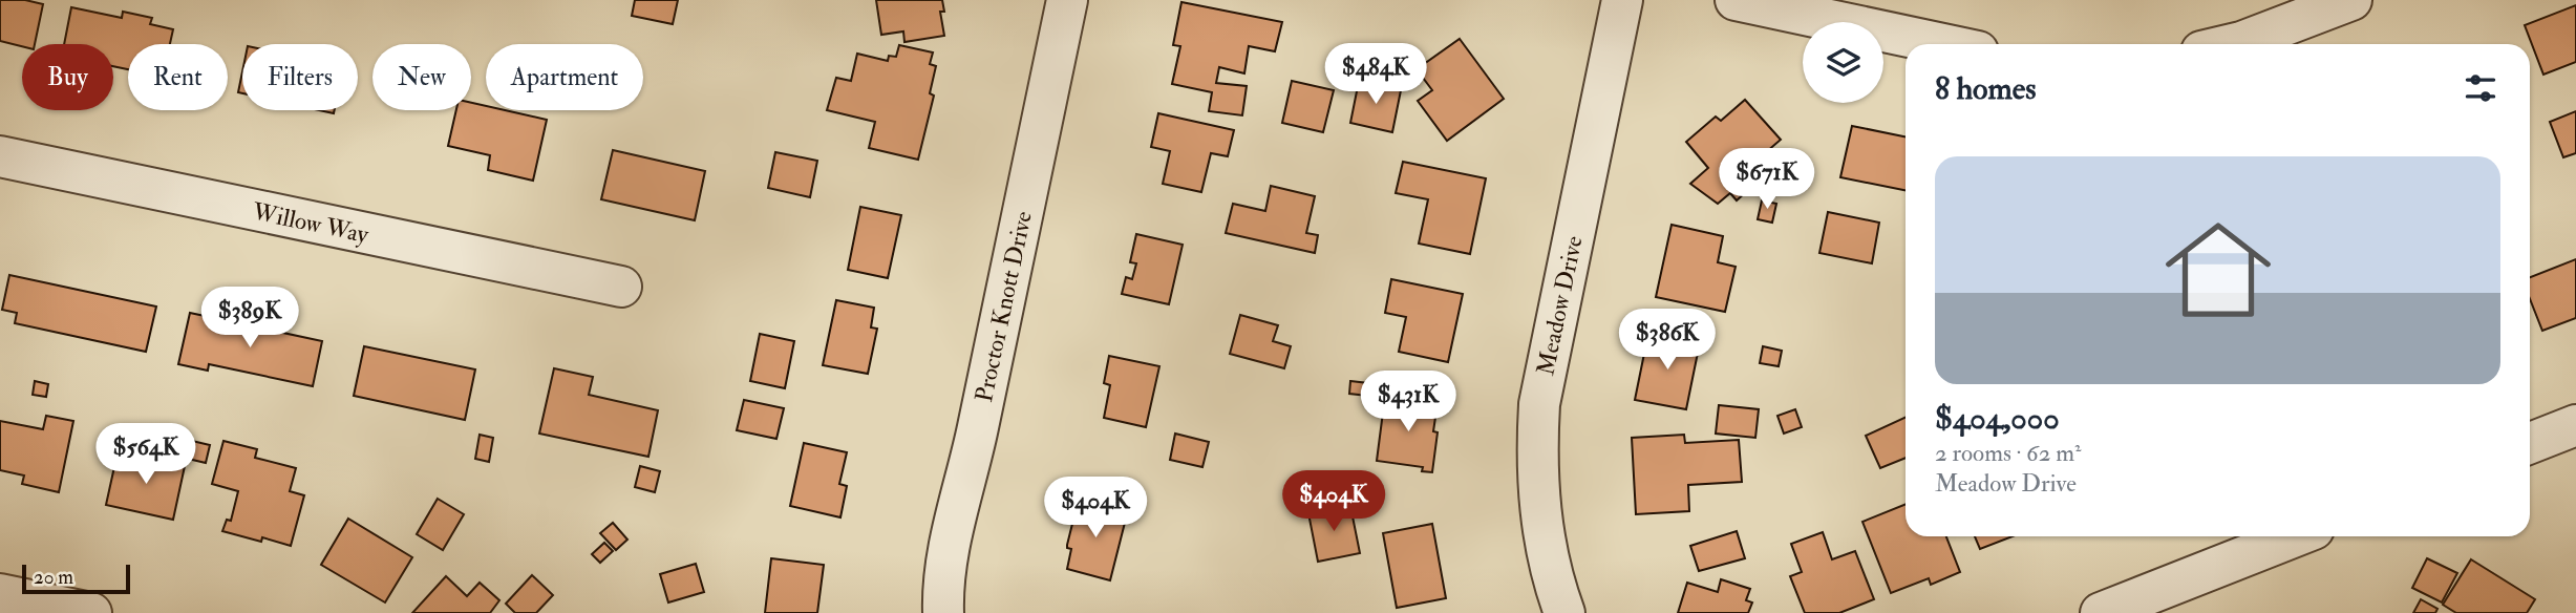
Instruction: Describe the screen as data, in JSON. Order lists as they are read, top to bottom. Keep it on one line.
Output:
{"streets":{"street":["Willow Way","Meadow Drive","Proctor Knott Drive"]},"scale_bar":"20 m","page":{"price":["$484K","$671K","$389K","$386K","$431K","$564K","$404K","$404K"],"chip":["Buy","Rent","Filters","New","Apartment"],"heading":"8 homes","list":[{"name":"$404,000","note":"2 rooms · 62 m² · Meadow Drive"}],"scale":"20 m"}}
